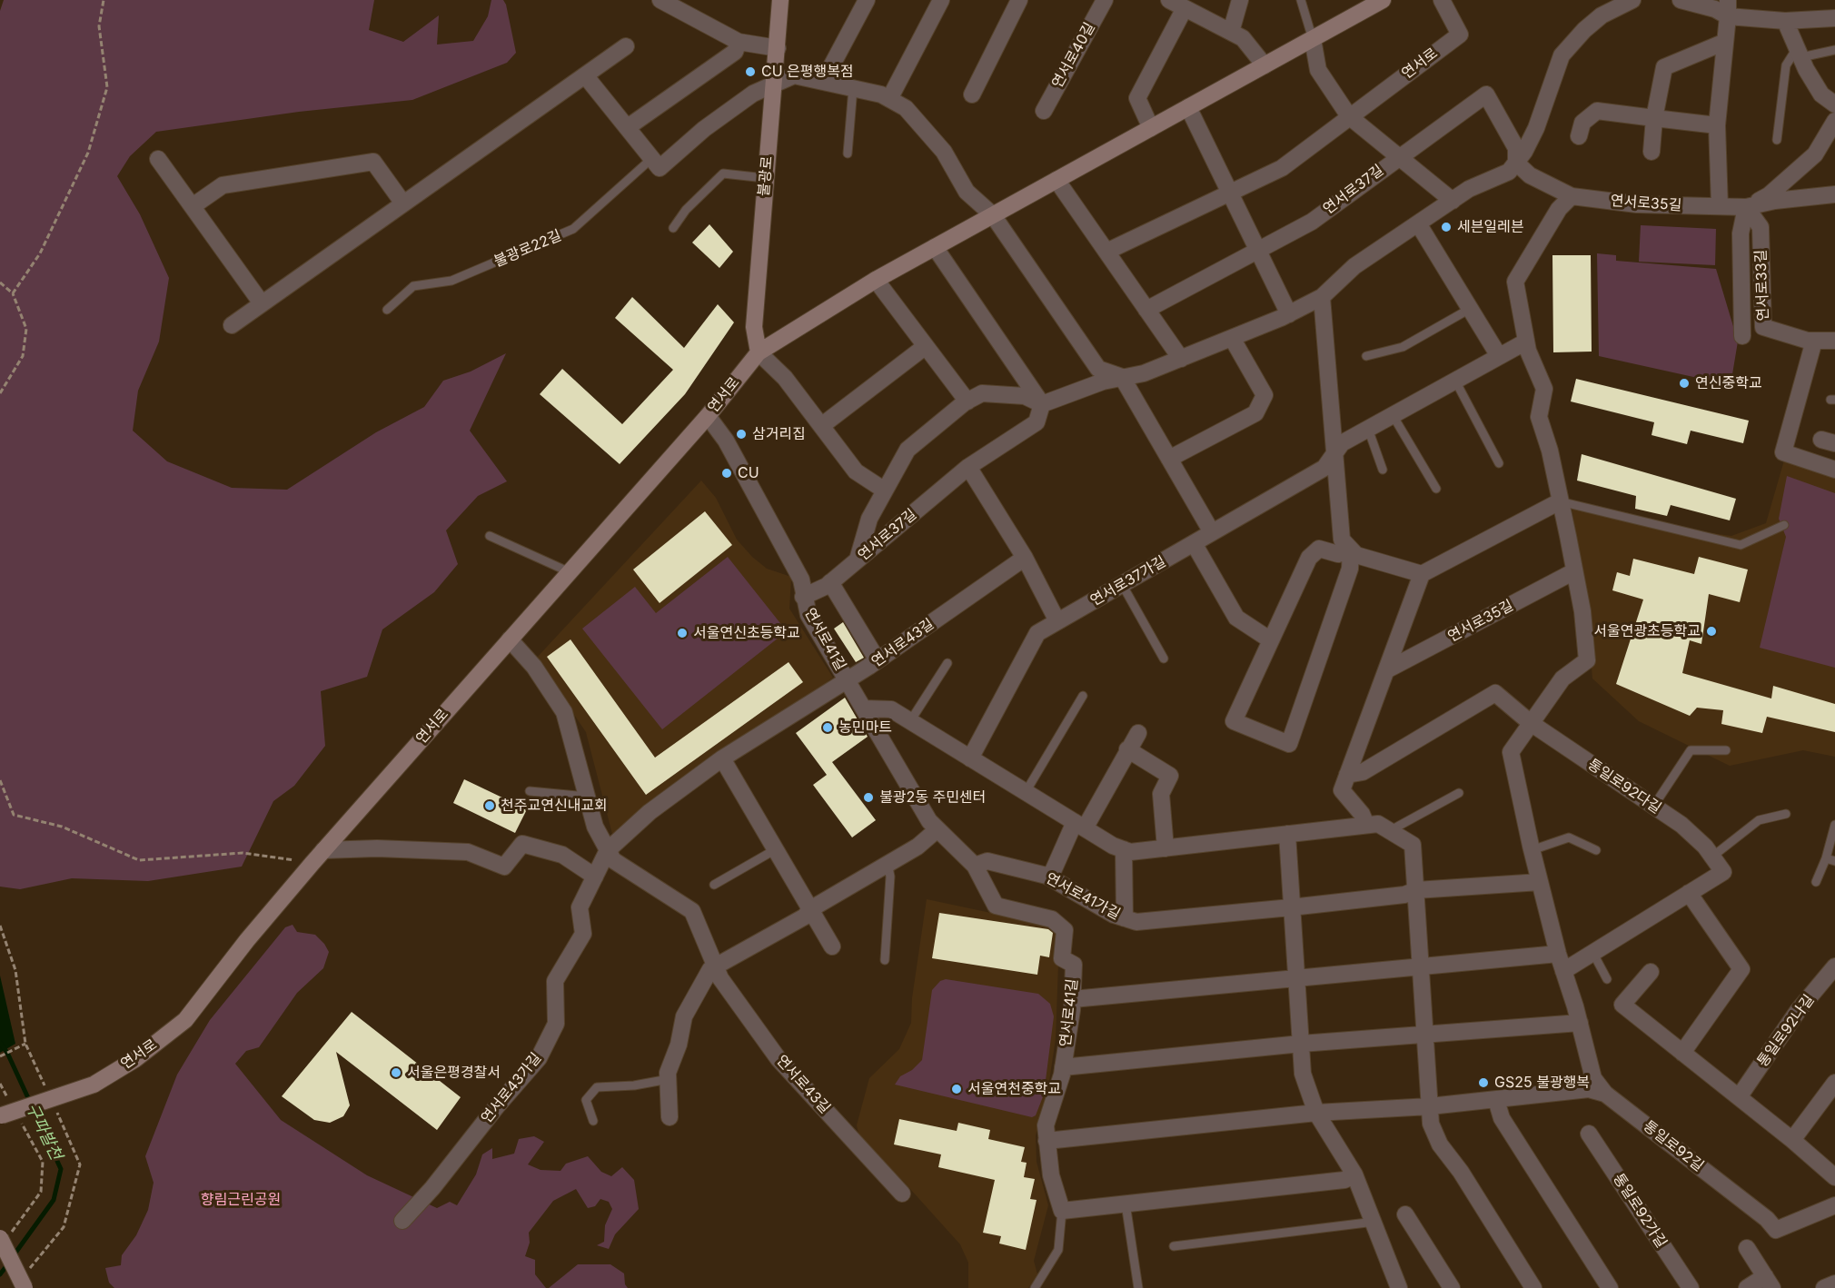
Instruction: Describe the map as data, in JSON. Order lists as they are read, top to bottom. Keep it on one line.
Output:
{"streets":{"main road":["연서로","불광로"],"street":["연서로40길","연서로37길","연서로35길","연서로33길","연서로37가길","연서로41길","연서로43길","통일로92다길","연서로41가길","통일로92나길","연서로43가길","통일로92길","통일로92가길"],"lane":["불광로22길"]},"crossings":[["연서로","불광로"],["연서로","연서로41길"],["연서로","연서로43길"],["연서로37길","연서로35길"],["연서로37길","연서로41길"],["연서로41길","연서로43길"],["연서로41길","연서로41가길"],["연서로43길","연서로43가길"]],"water":["구파발천"],"parks":["향림근린공원"],"places":["CU 은평행복점","세븐일레븐","연신중학교","삼거리집","CU","서울연광초등학교","서울연신초등학교","농민마트","불광2동 주민센터","천주교연신내교회","서울은평경찰서","GS25 불광행복","서울연천중학교"]}
